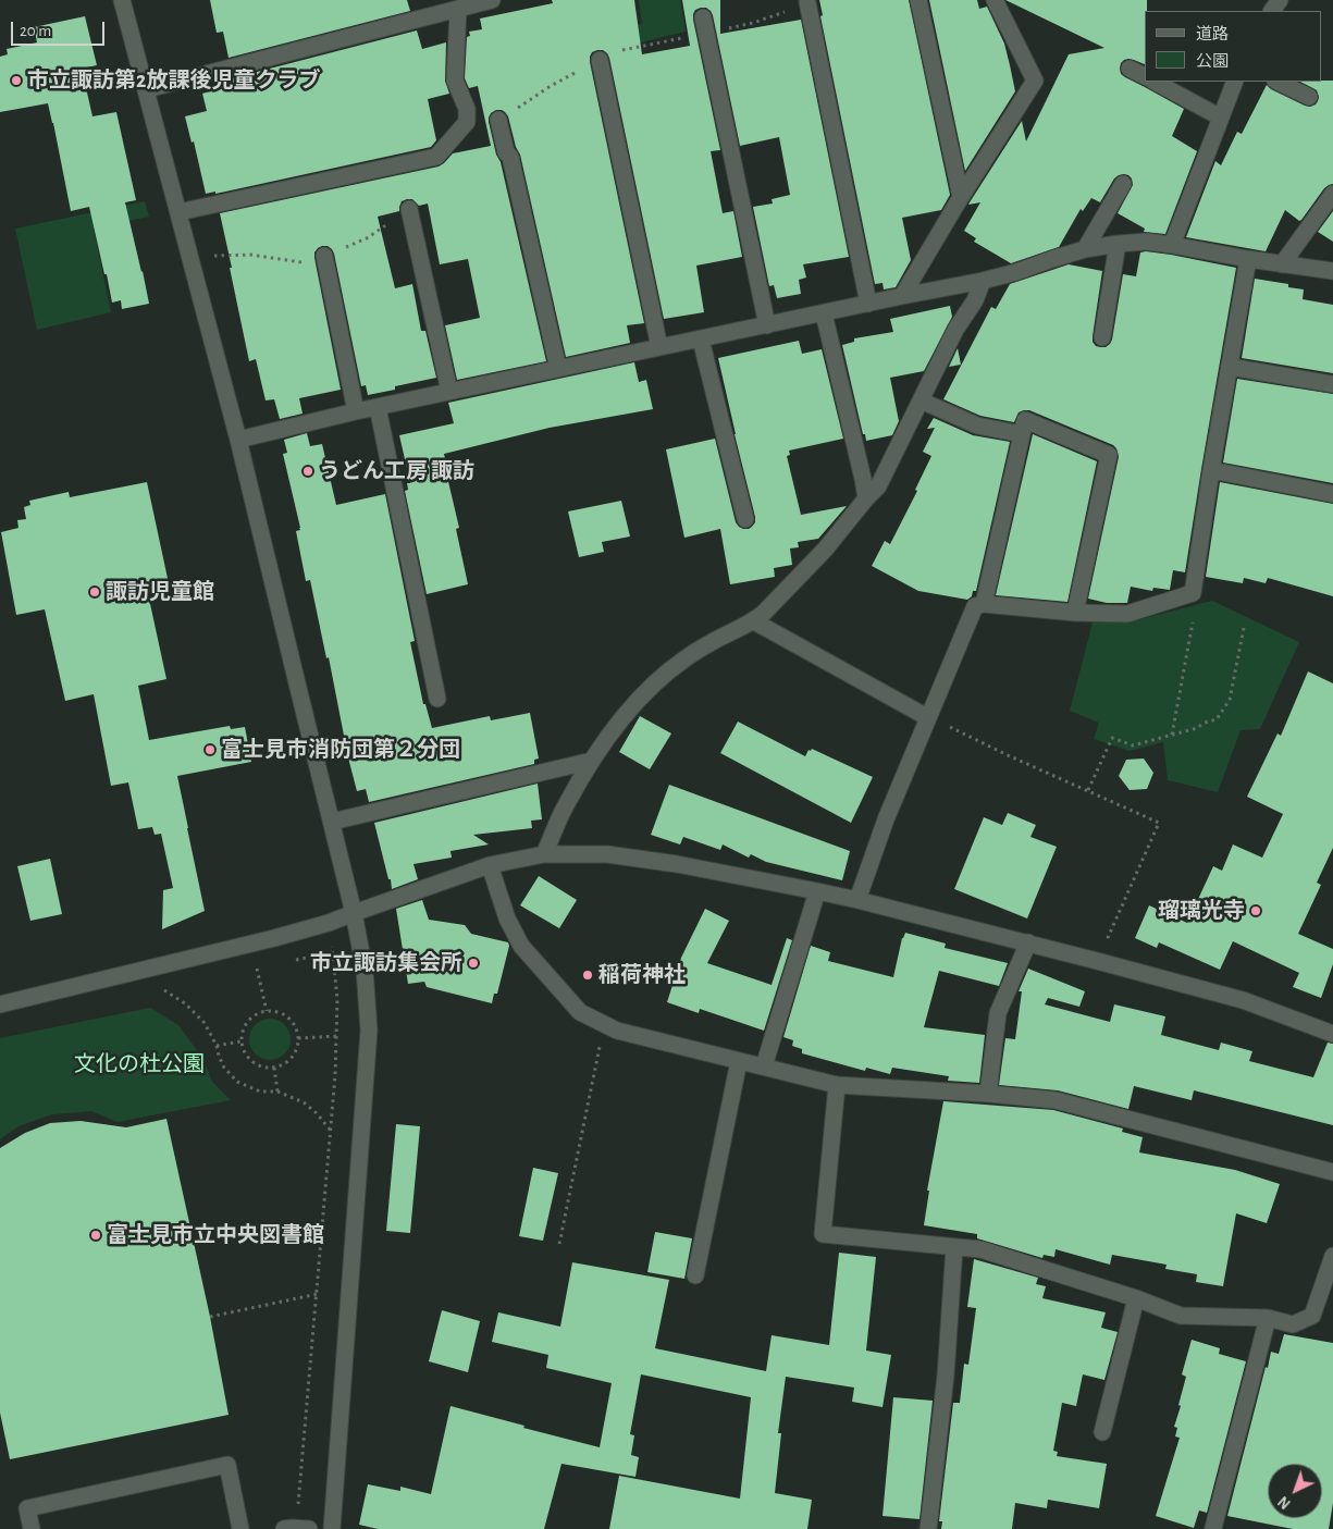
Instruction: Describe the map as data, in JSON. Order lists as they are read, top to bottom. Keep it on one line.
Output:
{"parks":["文化の杜公園"],"places":["市立諏訪第2放課後児童クラブ","うどん工房 諏訪","諏訪児童館","富士見市消防団第２分団","瑠璃光寺","市立諏訪集会所","稲荷神社","富士見市立中央図書館"],"legend":["道路","公園"],"scale_bar":"20 m","north":"bottom left"}
